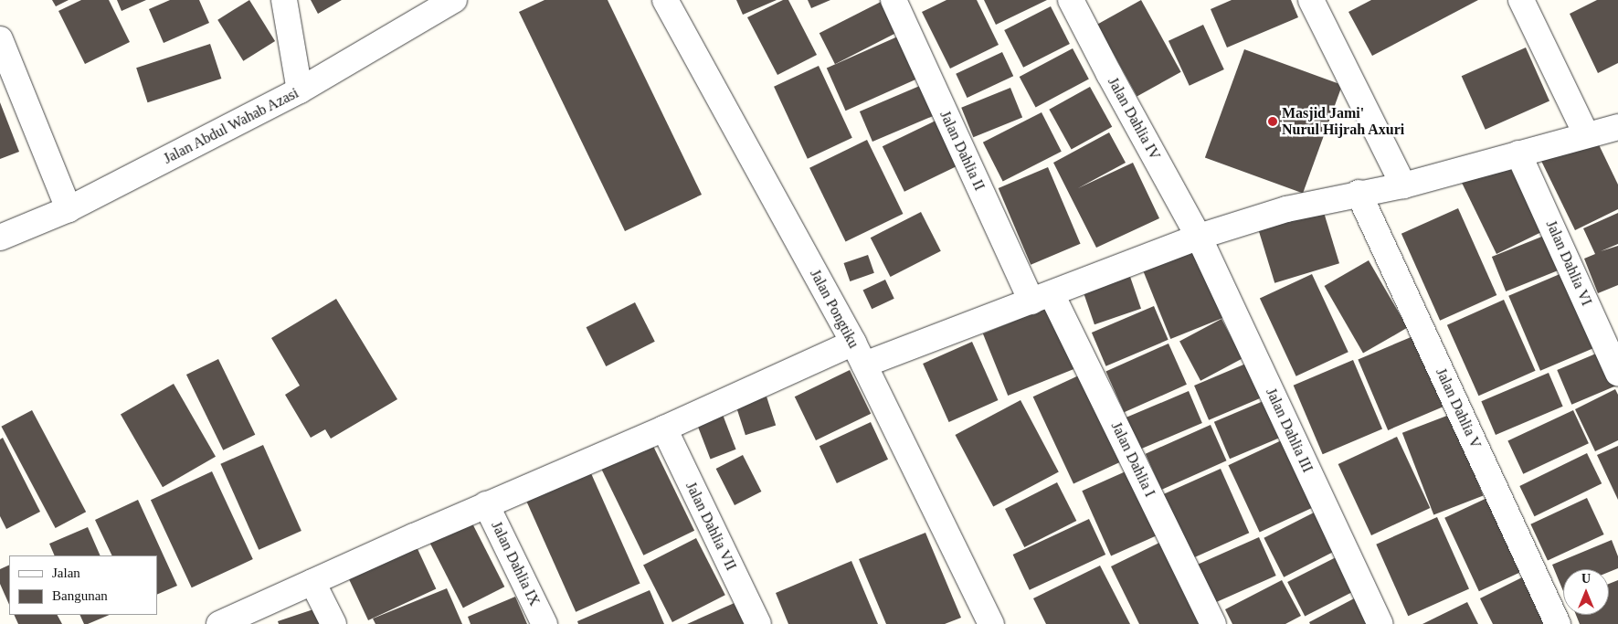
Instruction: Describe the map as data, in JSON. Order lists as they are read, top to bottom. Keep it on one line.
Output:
{"streets":{"street":["Jalan Dahlia IV","Jalan Abdul Wahab Azasi","Jalan Dahlia II","Jalan Dahlia VI","Jalan Pongtiku","Jalan Dahlia V","Jalan Dahlia III","Jalan Dahlia I","Jalan Dahlia VII","Jalan Dahlia IX"]},"crossings":[["Jalan Dahlia IV","Jalan Dahlia III"],["Jalan Dahlia II","Jalan Dahlia I"]],"places":["Masjid Jami' Nurul Hijrah Axuri"],"legend":["Jalan","Bangunan"],"north":"top"}
